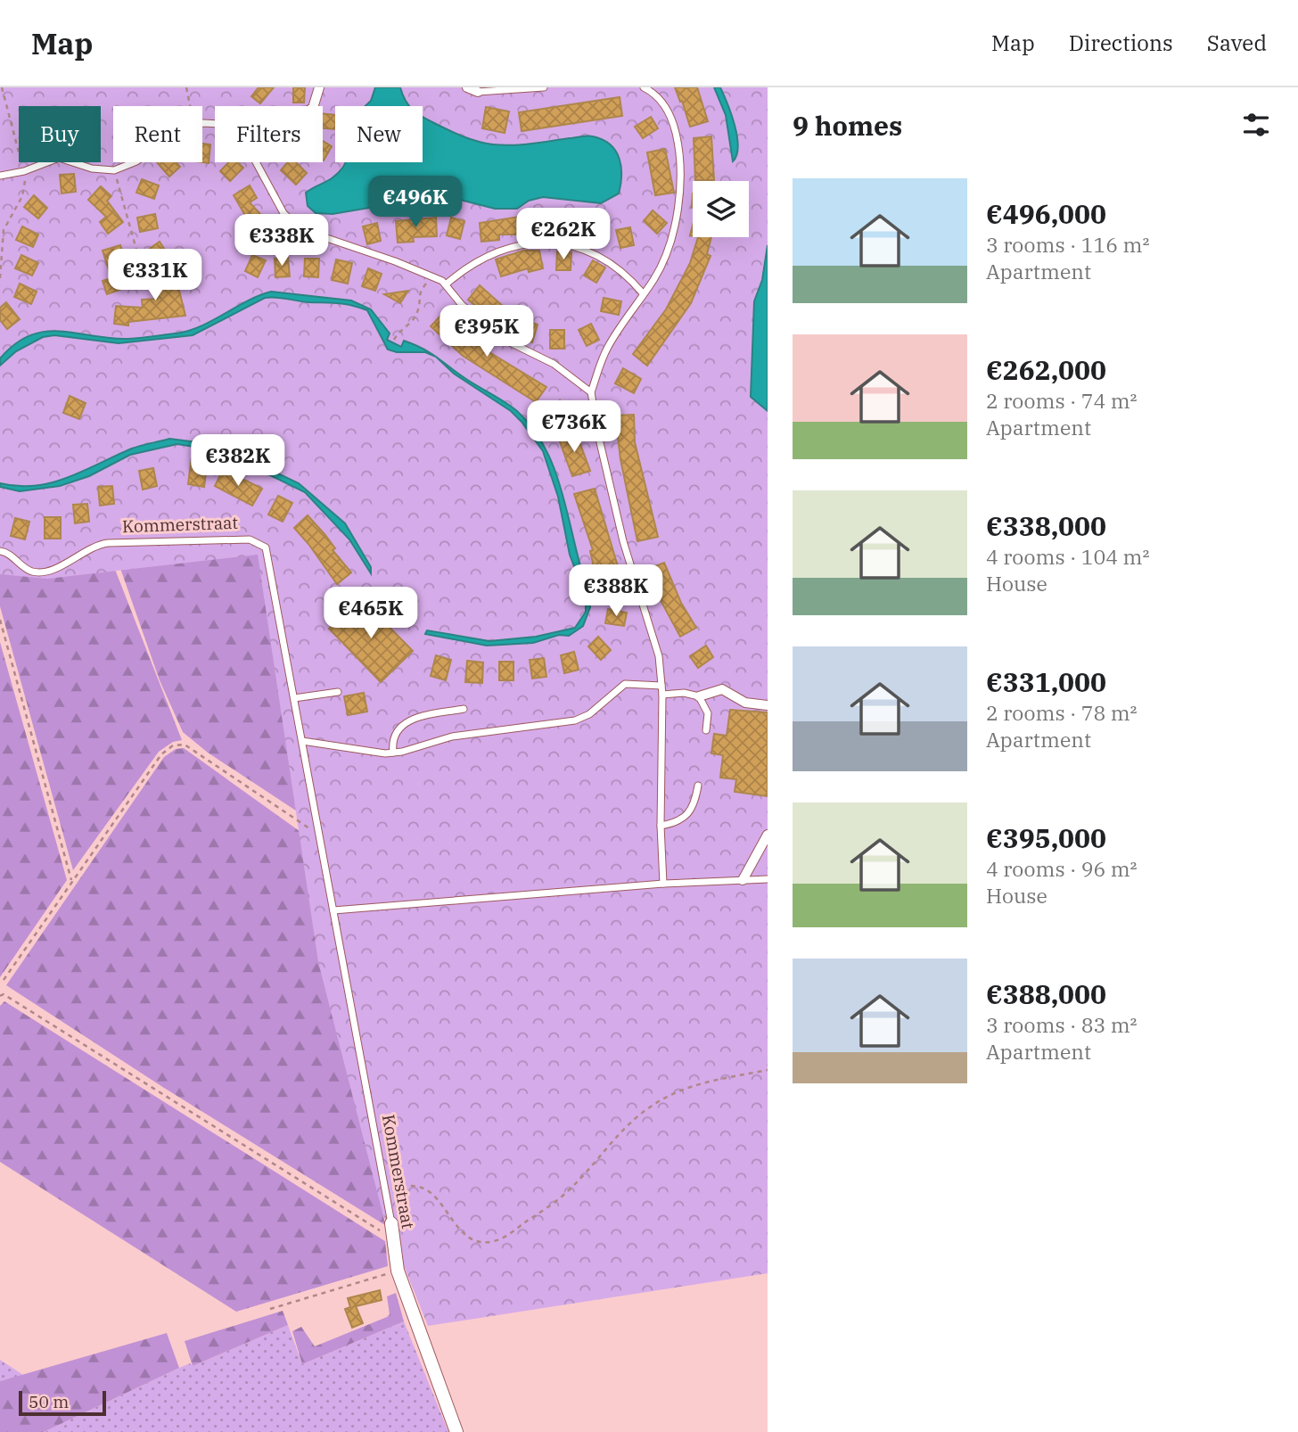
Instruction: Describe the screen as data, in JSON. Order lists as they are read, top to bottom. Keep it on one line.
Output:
{"streets":{"street":["Kommerstraat"]},"scale_bar":"50 m","page":{"header":"Map","nav":["Map","Directions","Saved"],"heading":"9 homes","chip":["Buy","Rent","Filters","New"],"list":[{"name":"€496,000","note":"3 rooms · 116 m² · Apartment"},{"name":"€262,000","note":"2 rooms · 74 m² · Apartment"},{"name":"€338,000","note":"4 rooms · 104 m² · House"},{"name":"€331,000","note":"2 rooms · 78 m² · Apartment"},{"name":"€395,000","note":"4 rooms · 96 m² · House"},{"name":"€388,000","note":"3 rooms · 83 m² · Apartment"}],"price":["€496K","€262K","€338K","€331K","€395K","€736K","€382K","€388K","€465K"],"scale":"50 m"}}
